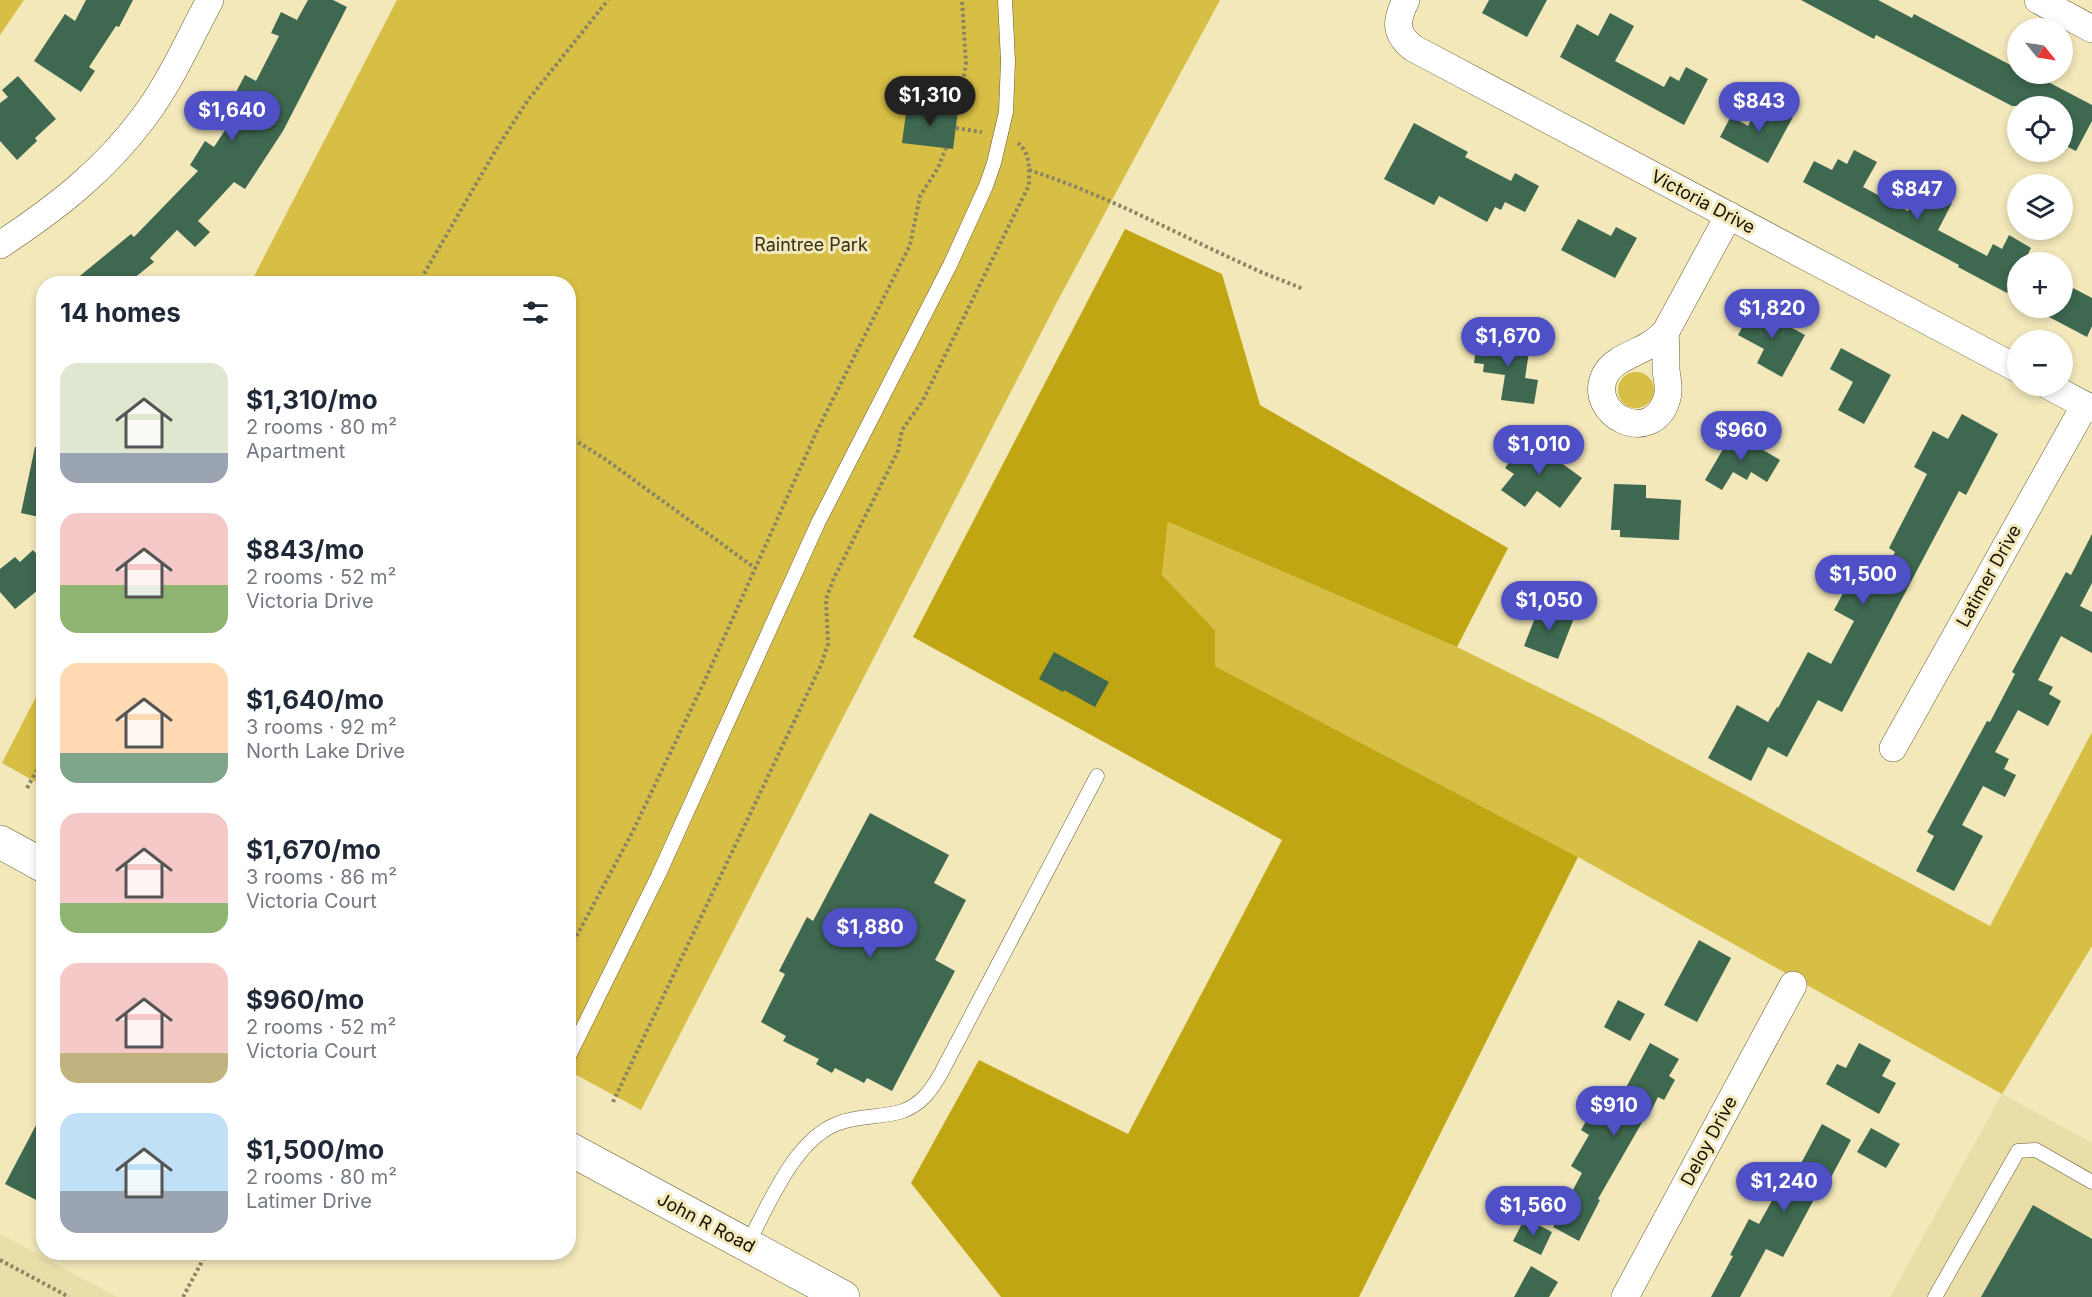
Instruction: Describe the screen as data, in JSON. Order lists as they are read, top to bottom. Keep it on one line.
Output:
{"streets":{"main road":["John R Road"],"street":["Victoria Drive","Latimer Drive","Deloy Drive"]},"parks":["Raintree Park"],"north":"bottom right","page":{"map_buttons":["+","−"],"price":["$1,310","$843","$1,640","$847","$1,820","$1,670","$960","$1,010","$1,500","$1,050","$1,880","$910","$1,240","$1,560"],"heading":"14 homes","list":[{"name":"$1,310/mo","note":"2 rooms · 80 m² · Apartment"},{"name":"$843/mo","note":"2 rooms · 52 m² · Victoria Drive"},{"name":"$1,640/mo","note":"3 rooms · 92 m² · North Lake Drive"},{"name":"$1,670/mo","note":"3 rooms · 86 m² · Victoria Court"},{"name":"$960/mo","note":"2 rooms · 52 m² · Victoria Court"},{"name":"$1,500/mo","note":"2 rooms · 80 m² · Latimer Drive"}]}}
